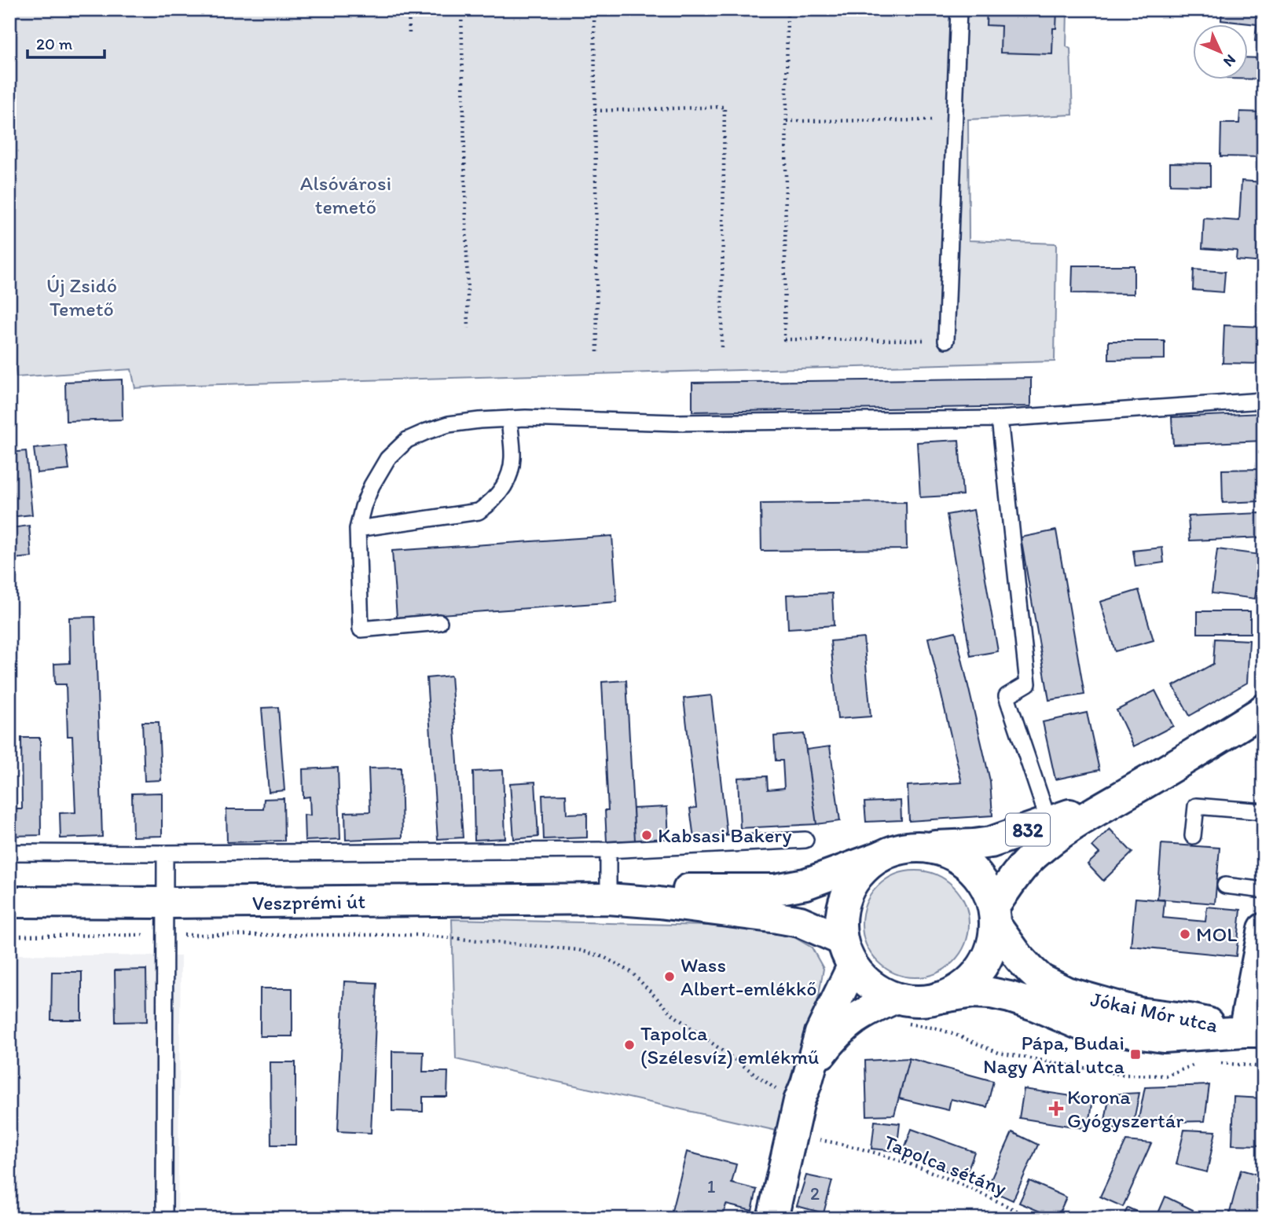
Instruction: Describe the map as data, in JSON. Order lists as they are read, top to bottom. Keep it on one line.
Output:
{"streets":{"main road":["832","Veszprémi út","Jókai Mór utca"],"path":["Tapolca sétány"]},"crossings":[["832","Veszprémi út"],["832","Jókai Mór utca"],["Veszprémi út","Jókai Mór utca"]],"parks":["Alsóvárosi temető","Új Zsidó Temető"],"places":{"other":["Kabsasi Bakery","MOL","Wass Albert-emlékkő","Tapolca (Szélesvíz) emlékmű"],"transit":["Pápa, Budai Nagy Antal utca"],"health":["Korona Gyógyszertár"]},"house_numbers":["1","2"],"scale_bar":"20 m","north":"bottom right"}
